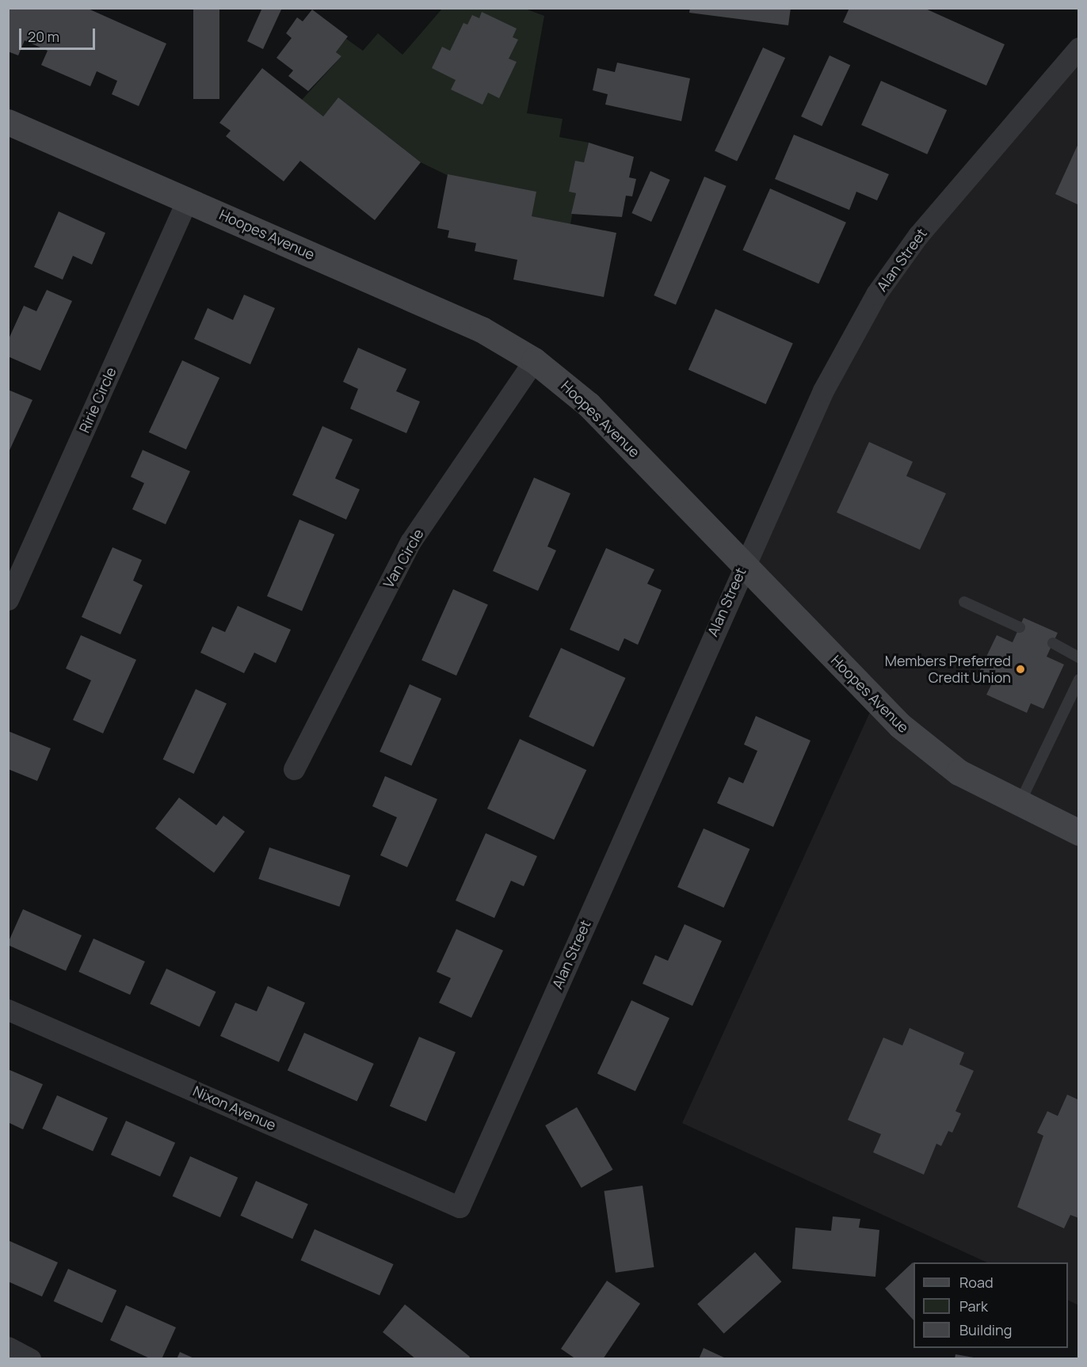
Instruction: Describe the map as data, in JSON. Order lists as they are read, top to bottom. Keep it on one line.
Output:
{"streets":{"street":["Hoopes Avenue","Alan Street","Ririe Circle","Van Circle","Nixon Avenue"]},"crossings":[["Hoopes Avenue","Alan Street"],["Hoopes Avenue","Ririe Circle"],["Hoopes Avenue","Van Circle"],["Alan Street","Nixon Avenue"]],"places":["Members Preferred Credit Union"],"legend":["Road","Park","Building"],"scale_bar":"20 m"}
